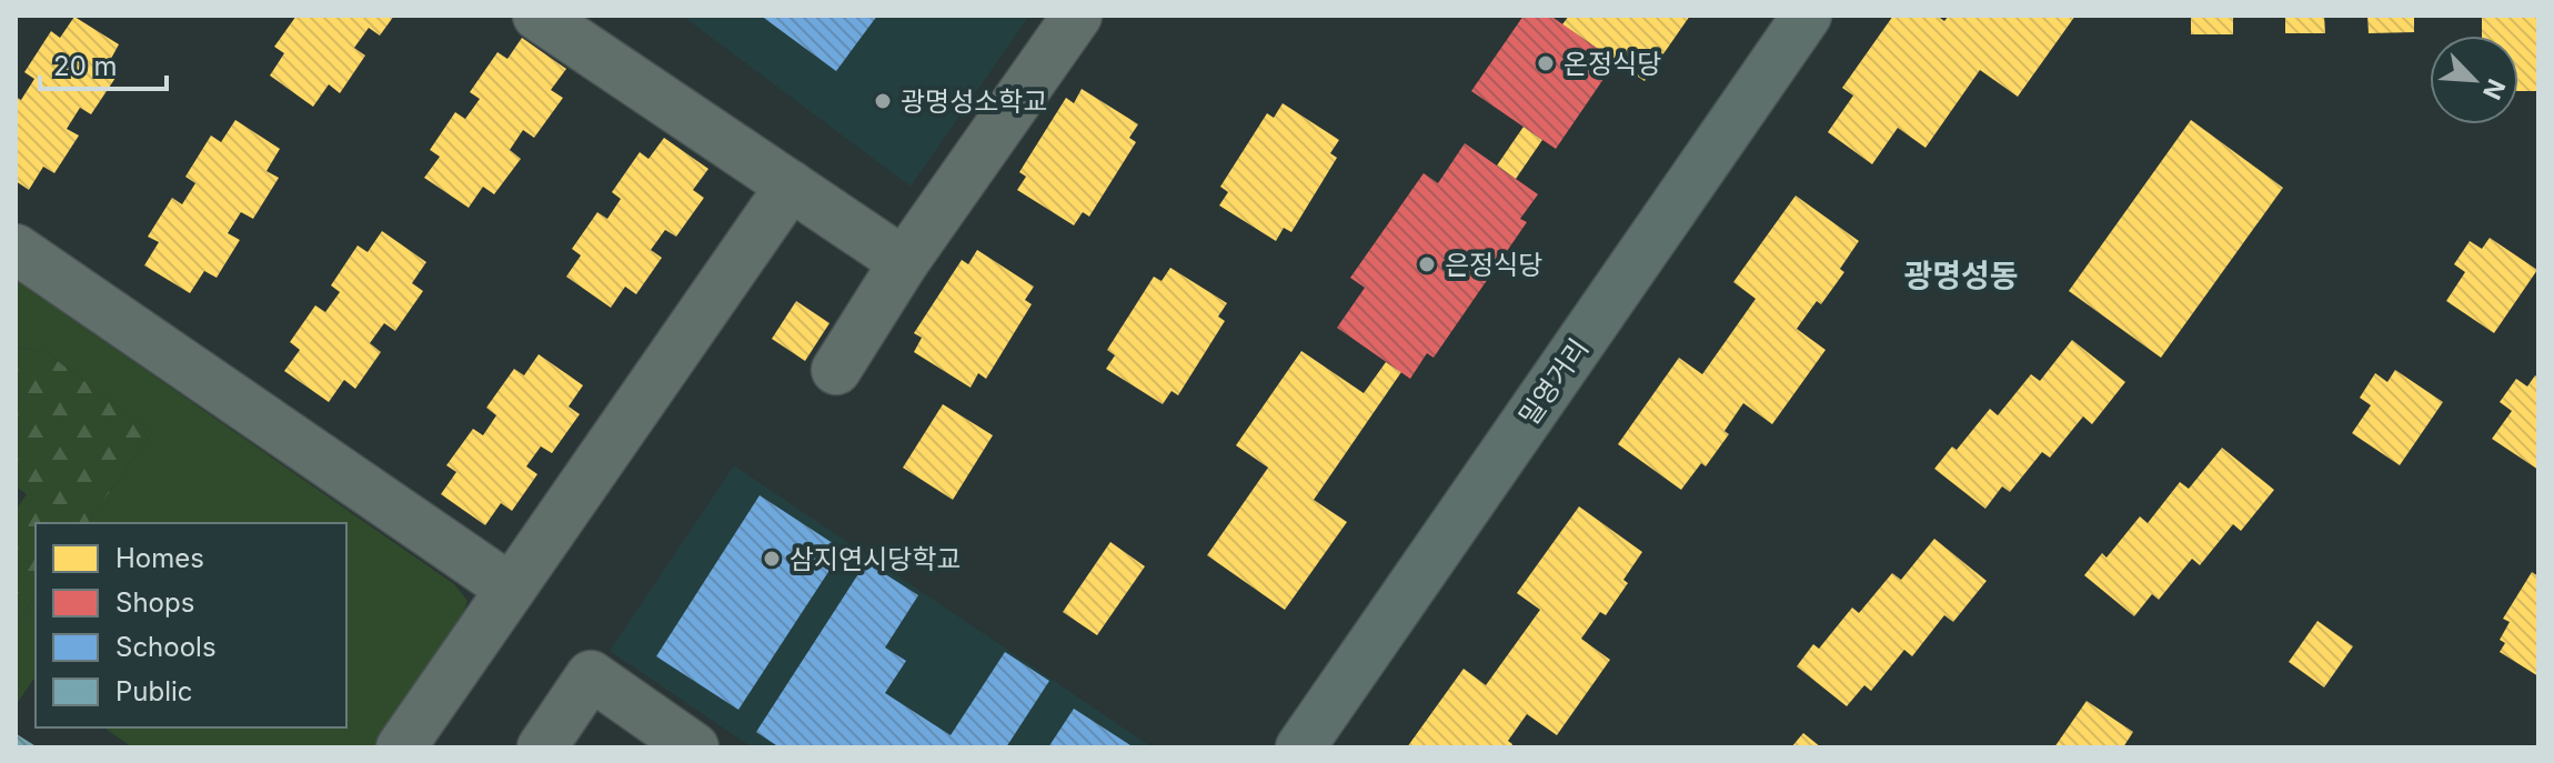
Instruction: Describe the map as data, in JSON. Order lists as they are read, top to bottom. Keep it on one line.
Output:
{"streets":{"main road":["밀영거리"]},"districts":["광명성동"],"places":["온정식당","광명성소학교","은정식당","삼지연시당학교"],"legend":["Homes","Shops","Schools","Public"],"scale_bar":"20 m","north":"bottom right"}
